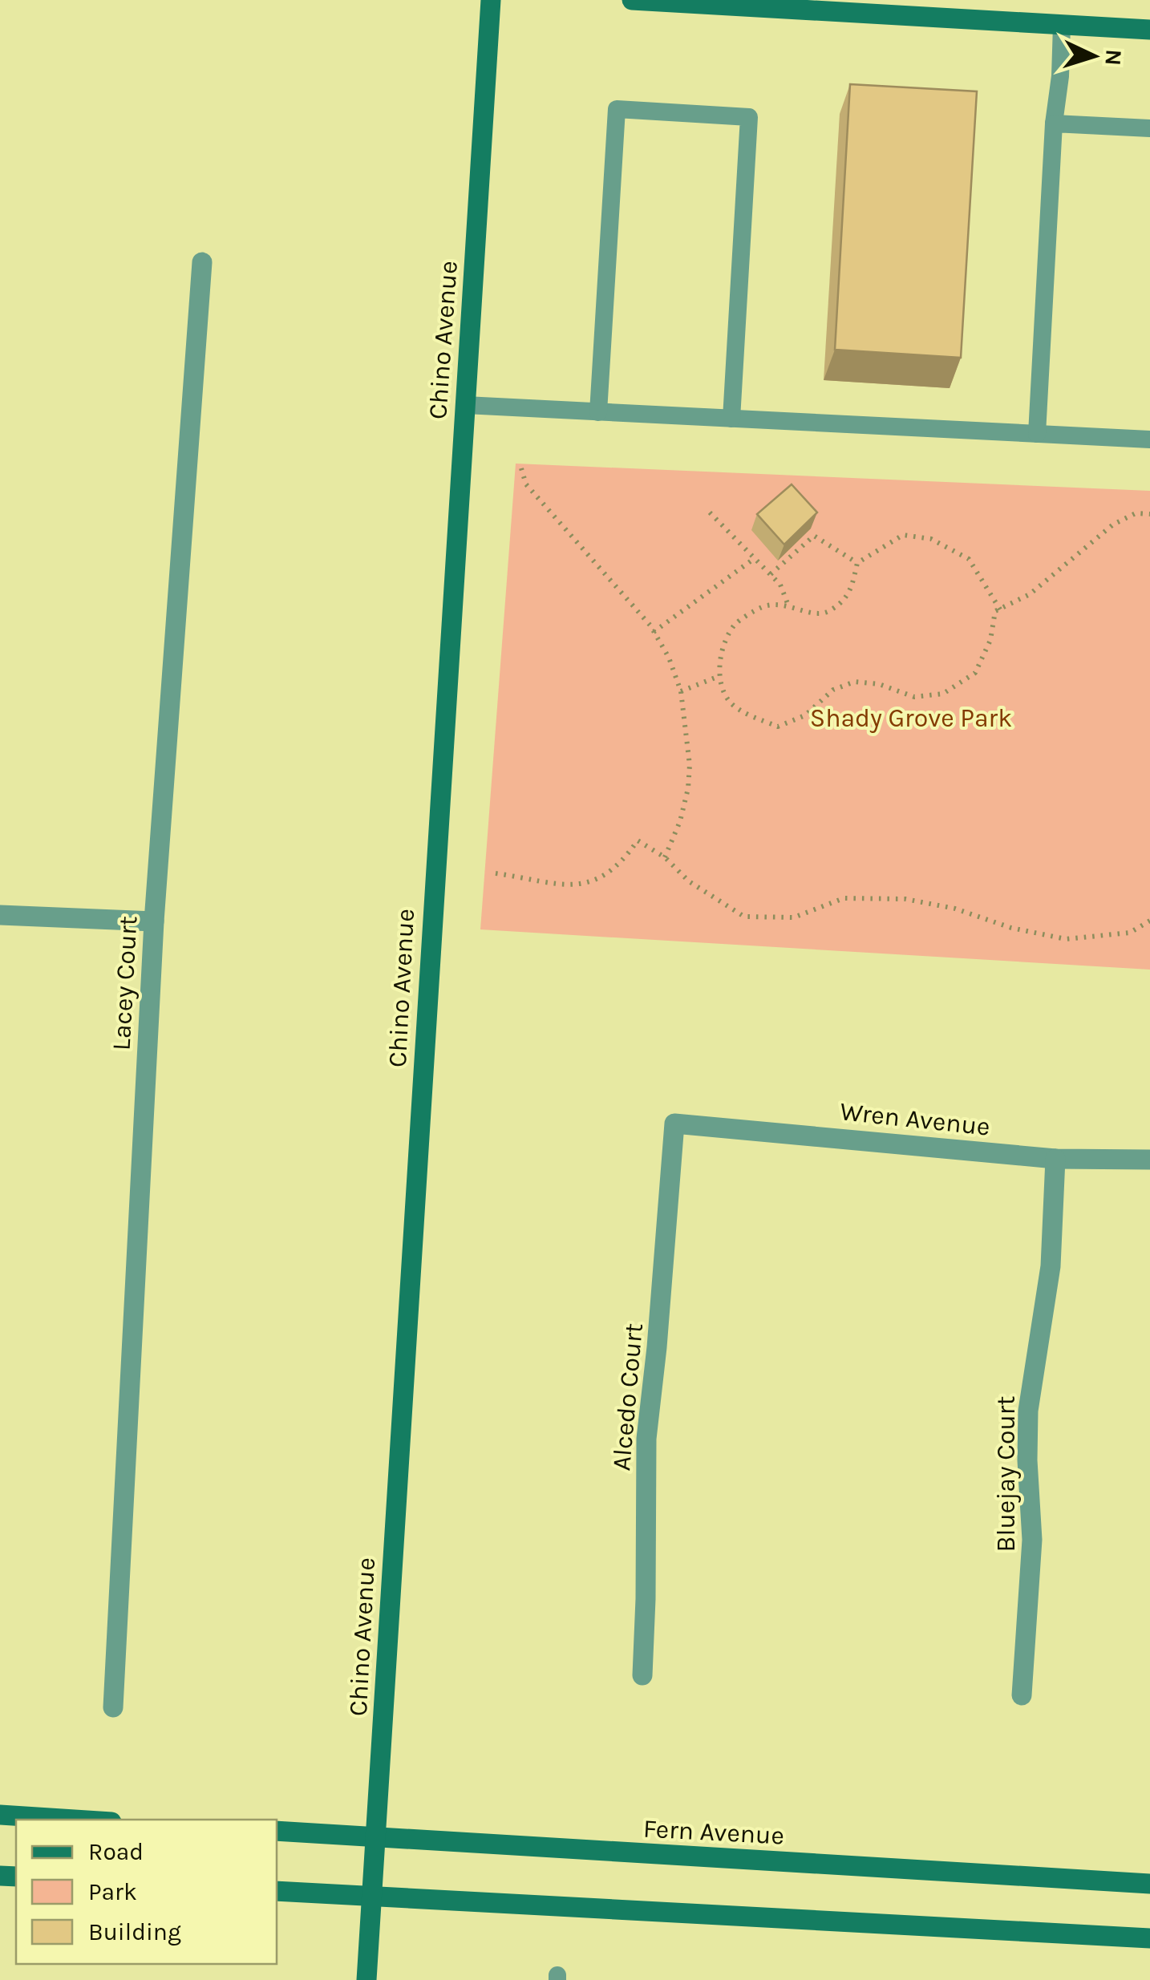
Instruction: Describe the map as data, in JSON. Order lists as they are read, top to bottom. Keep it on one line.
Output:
{"streets":{"street":["Chino Avenue","Lacey Court","Wren Avenue","Alcedo Court","Bluejay Court","Fern Avenue"]},"crossings":[["Chino Avenue","Fern Avenue"],["Wren Avenue","Alcedo Court"],["Wren Avenue","Bluejay Court"]],"parks":["Shady Grove Park"],"legend":["Road","Park","Building"],"north":"right"}
